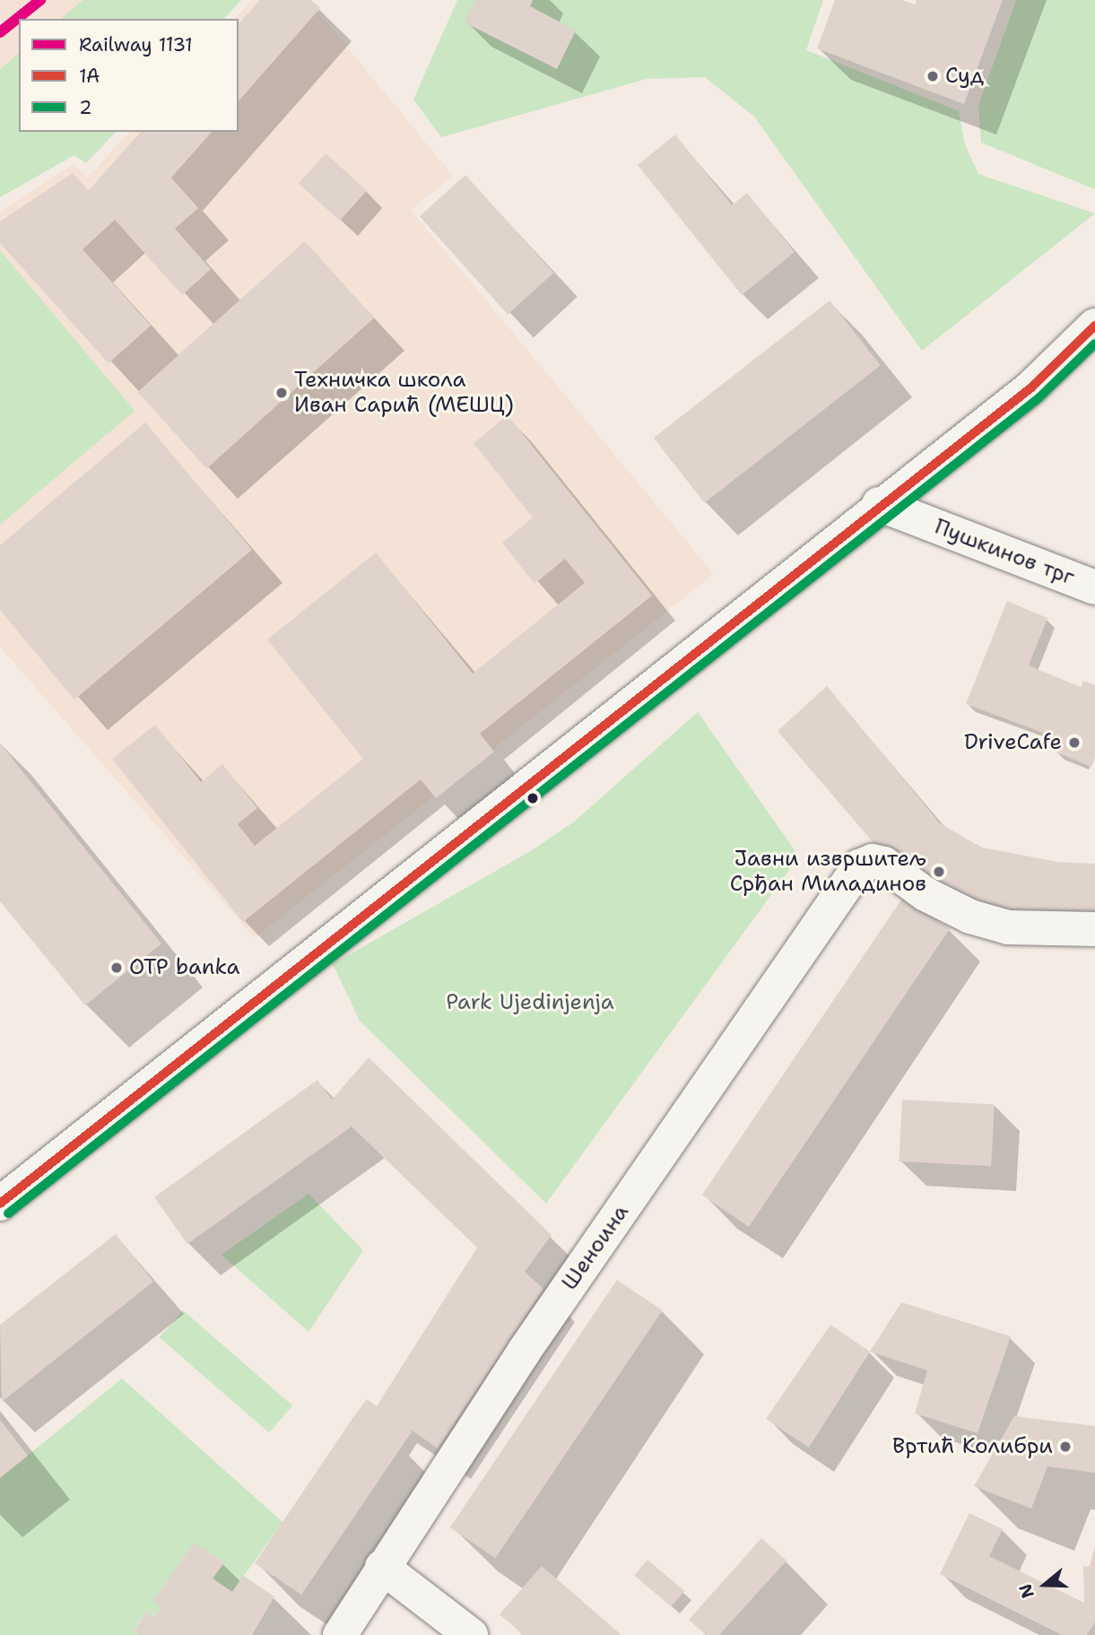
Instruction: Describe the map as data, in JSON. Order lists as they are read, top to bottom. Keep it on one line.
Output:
{"streets":{"street":["Пушкинов трг","Шеноина"]},"parks":["Park Ujedinjenja"],"places":["Суд","Техничка школа Иван Сарић (МЕШЦ)","DriveCafe","Јавни извршитељ Срђан Миладинов","OTP banka","Вртић Колибри"],"lines":["rail line 1131","transit line 1A","transit line 2"],"legend":["Railway 1131","1A","2"],"north":"left"}
